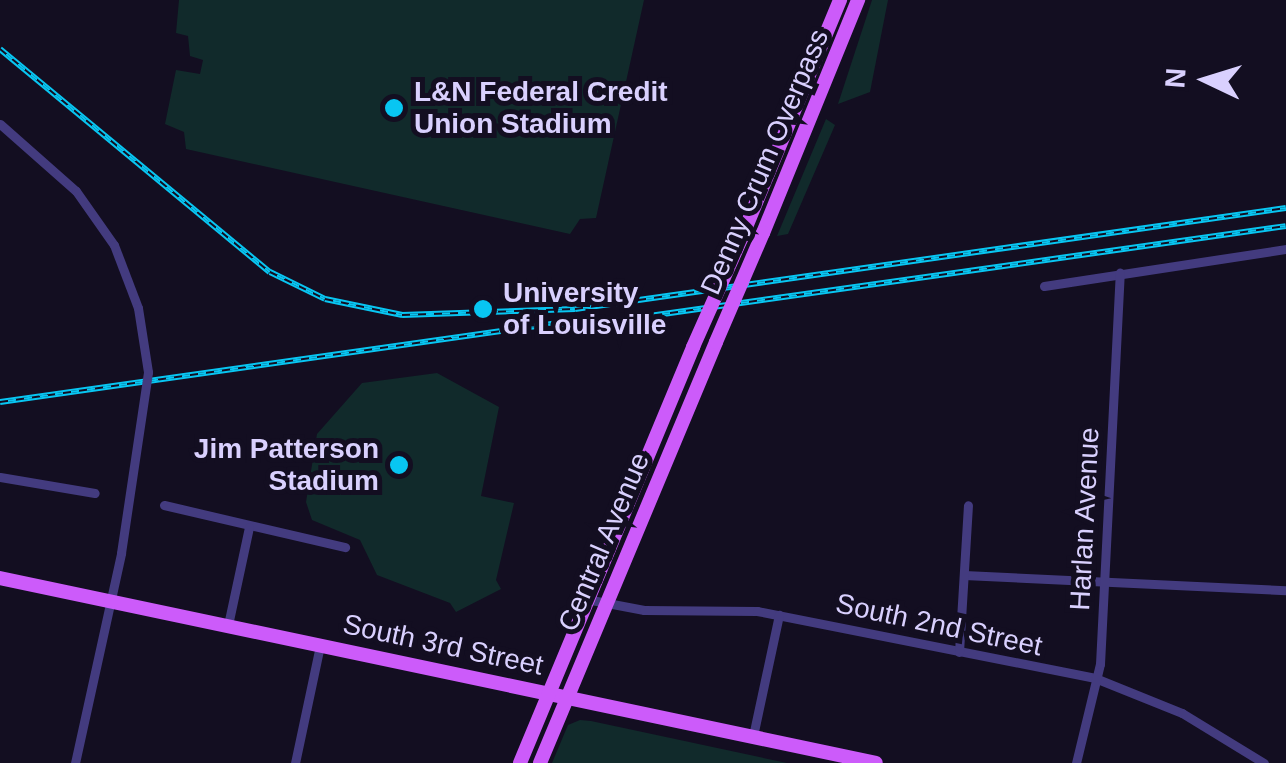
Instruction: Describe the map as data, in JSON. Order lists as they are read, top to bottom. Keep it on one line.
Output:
{"streets":{"main road":["Denny Crum Overpass","Central Avenue","South 3rd Street"],"street":["Harlan Avenue","South 2nd Street"]},"crossings":[["Denny Crum Overpass","Central Avenue"],["Harlan Avenue","South 2nd Street"],["Central Avenue","South 2nd Street"],["Central Avenue","South 3rd Street"]],"places":["L&N Federal Credit Union Stadium","University of Louisville","Jim Patterson Stadium"],"north":"left"}
